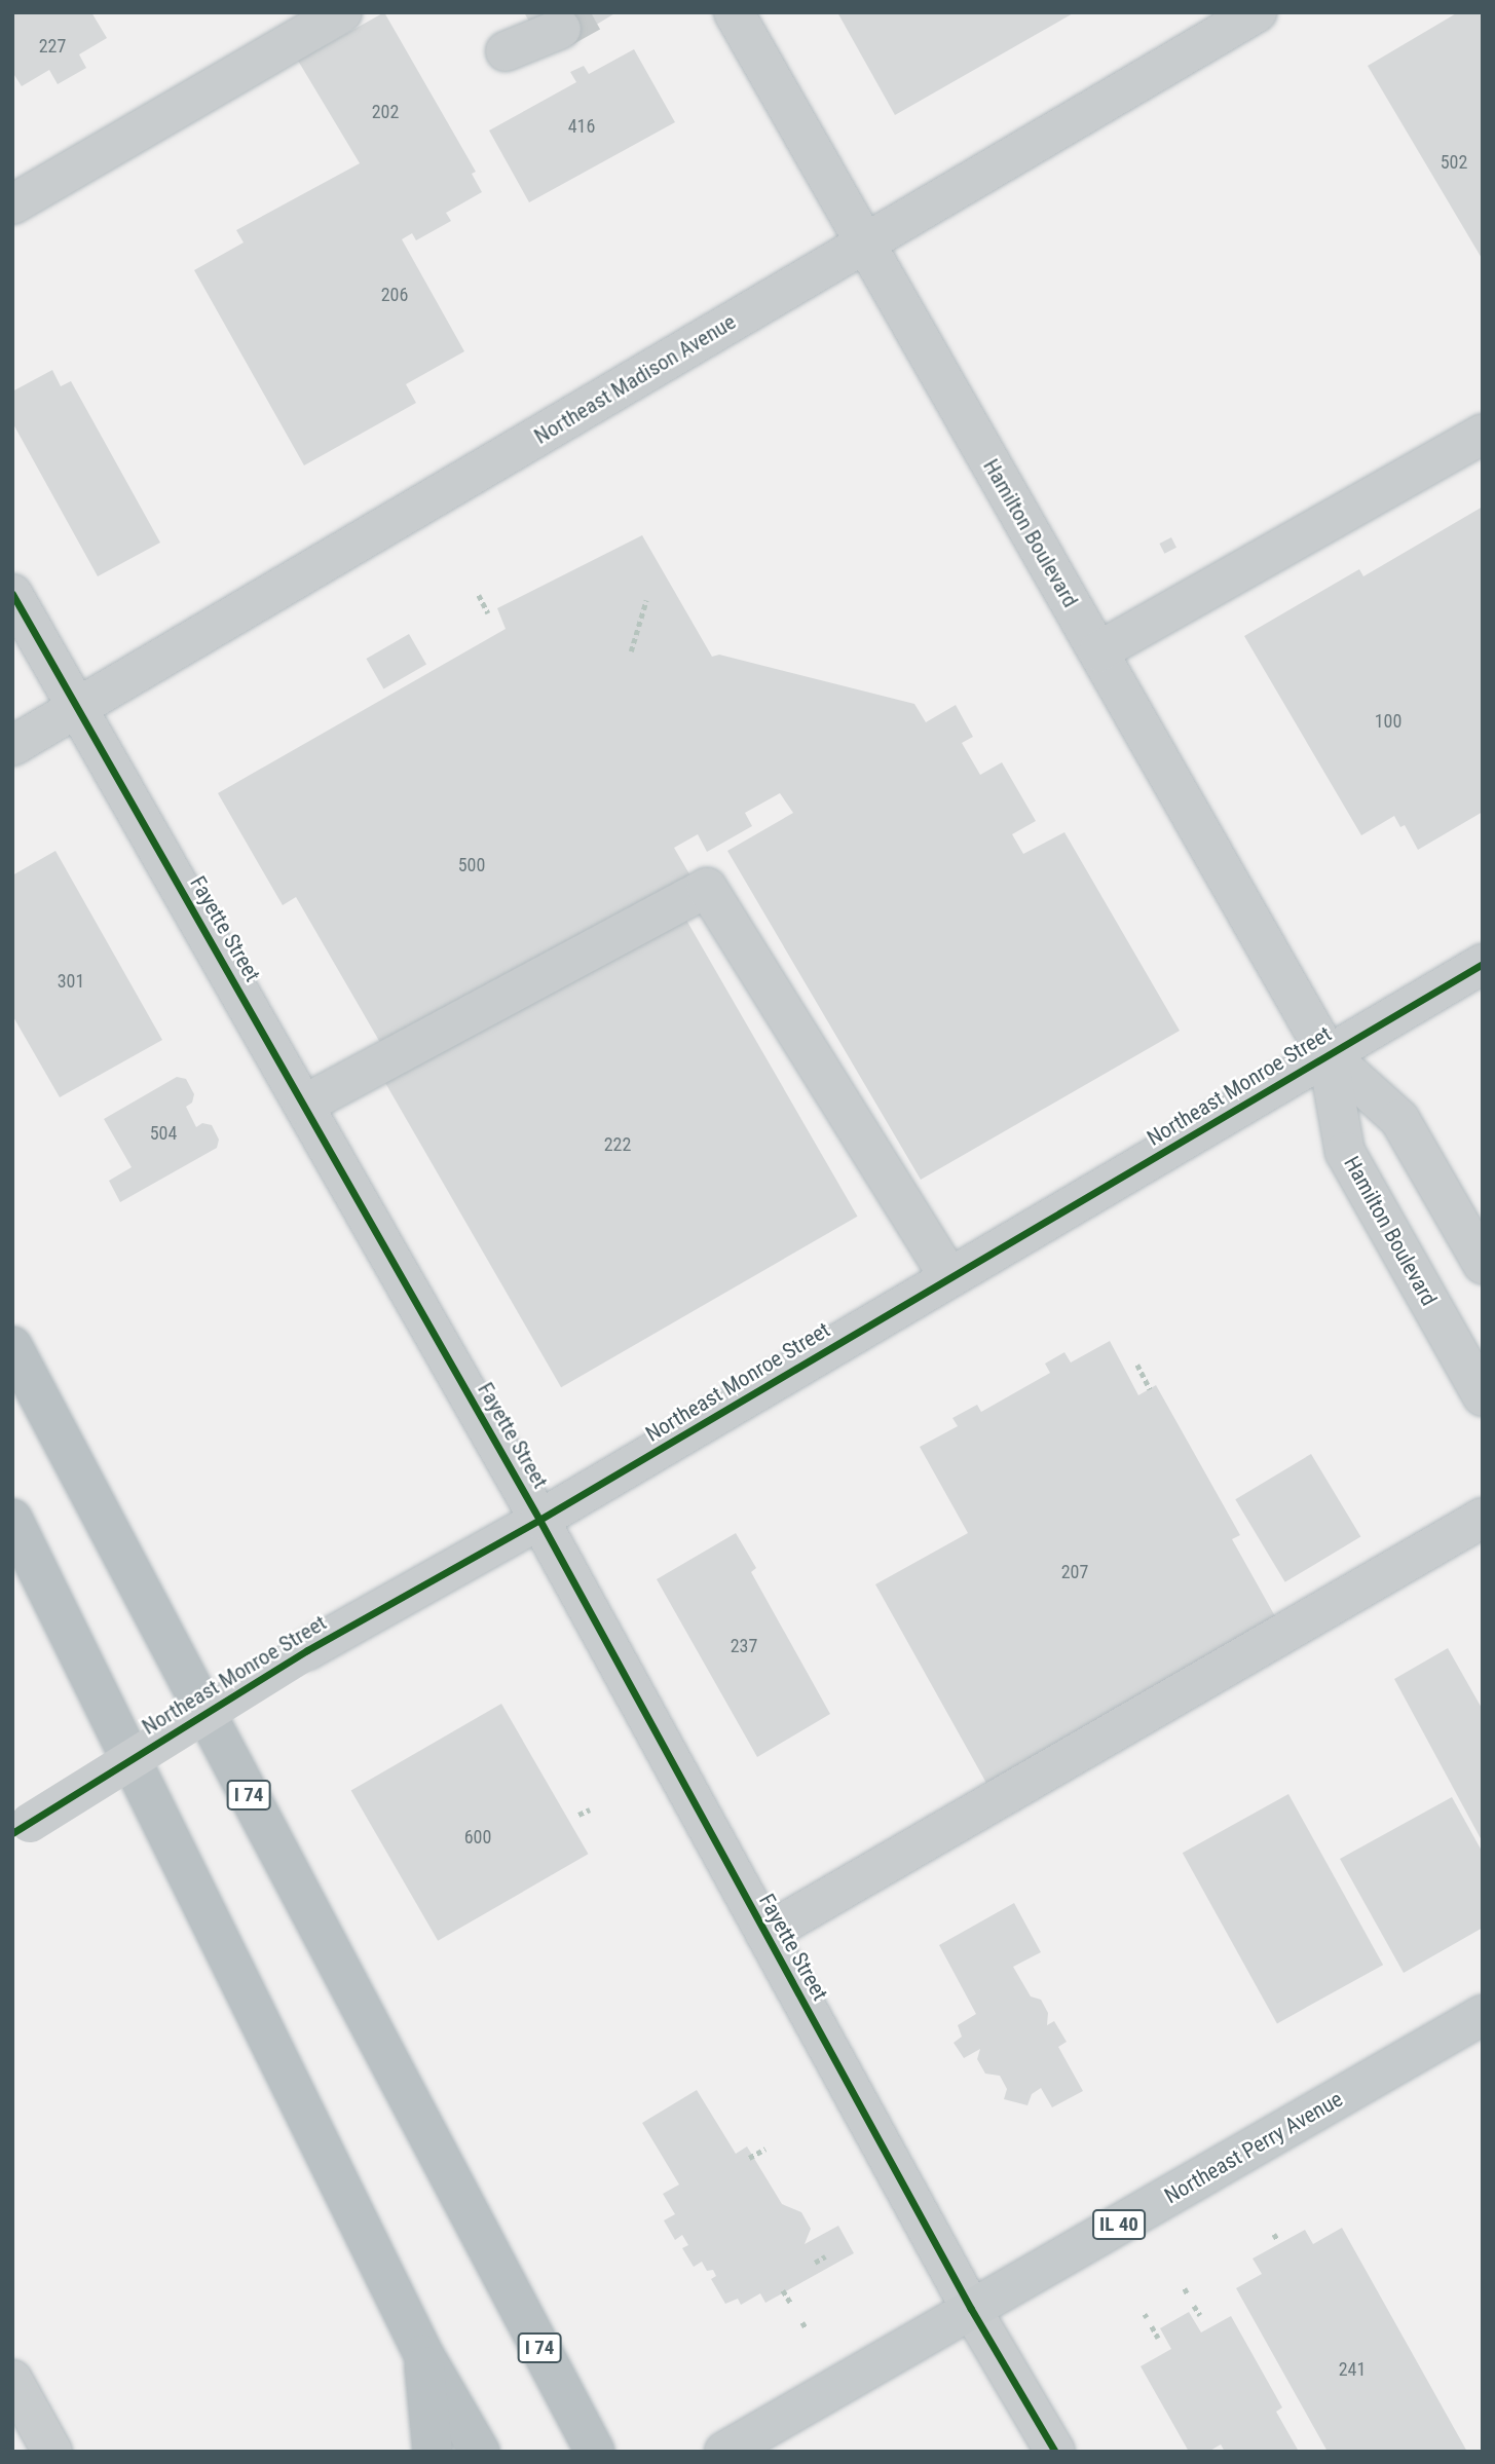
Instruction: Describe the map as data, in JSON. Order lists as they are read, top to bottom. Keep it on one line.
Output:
{"streets":{"highway":["I 74"],"main road":["Northeast Perry Avenue","IL 40"],"street":["Northeast Madison Avenue","Hamilton Boulevard","Fayette Street","Northeast Monroe Street"]},"crossings":[["Northeast Madison Avenue","Hamilton Boulevard"],["Northeast Madison Avenue","Fayette Street"],["Hamilton Boulevard","Northeast Monroe Street"],["Fayette Street","Northeast Monroe Street"],["Fayette Street","Northeast Perry Avenue"]],"house_numbers":["227","202","416","502","206","100","500","301","504","222","207","237","600","241"]}
